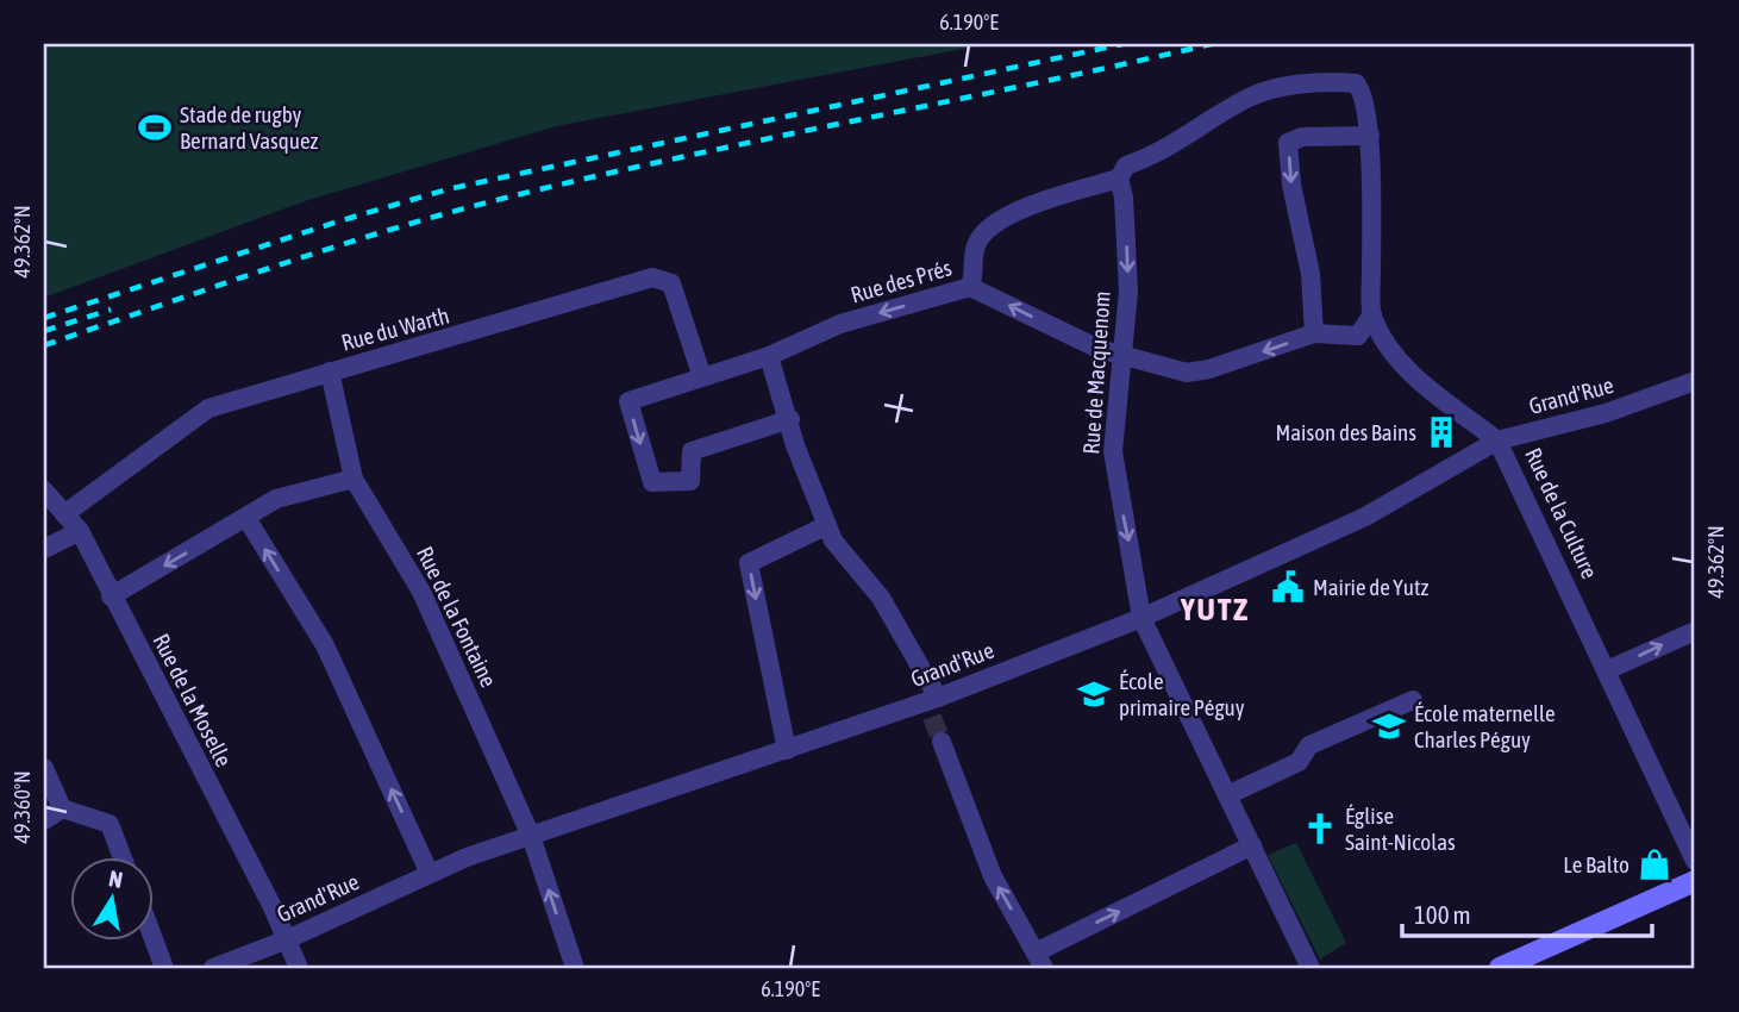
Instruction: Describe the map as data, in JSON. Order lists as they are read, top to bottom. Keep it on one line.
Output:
{"streets":{"street":["Rue des Prés","Rue du Warth","Rue de Macquenom","Grand'Rue","Rue de la Culture","Rue de la Fontaine","Rue de la Moselle"]},"crossings":[["Rue des Prés","Rue du Warth"],["Rue des Prés","Rue de Macquenom"],["Rue des Prés","Rue de la Culture"],["Rue du Warth","Rue de la Fontaine"],["Rue du Warth","Rue de la Moselle"],["Rue de Macquenom","Grand'Rue"],["Grand'Rue","Rue de la Culture"],["Grand'Rue","Rue de la Fontaine"],["Grand'Rue","Rue de la Moselle"]],"one_way":["Rue de Macquenom"],"districts":["YUTZ"],"places":{"sports":["Stade de rugby Bernard Vasquez"],"building":["Maison des Bains"],"public building":["Mairie de Yutz"],"school or university":["École primaire Péguy","École maternelle Charles Péguy"],"church":["Église Saint-Nicolas"],"shop":["Le Balto"]},"scale_bar":"100 m","north":"top","coordinates":["6.190°E","49.362°N","49.360°N"]}
